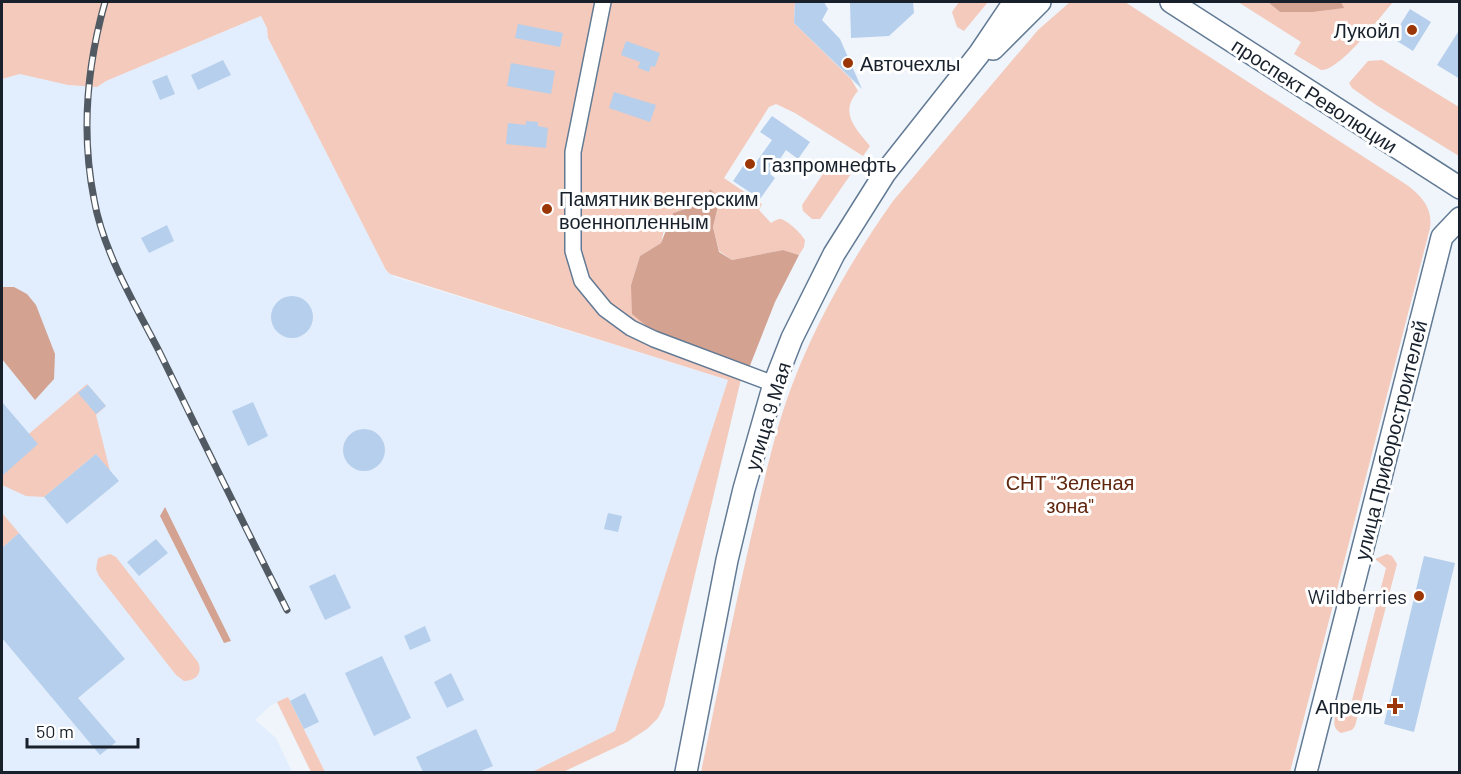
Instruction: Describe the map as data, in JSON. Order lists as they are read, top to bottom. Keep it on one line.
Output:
{"streets":{"main road":["проспект Революции","улица 9 Мая","улица Приборостроителей"]},"parks":["СНТ \"Зеленая зона\""],"places":{"other":["Лукойл","Авточехлы","Газпромнефть","Памятник венгерским военнопленным","Wildberries"],"health":["Апрель"]},"scale_bar":"50 m"}
